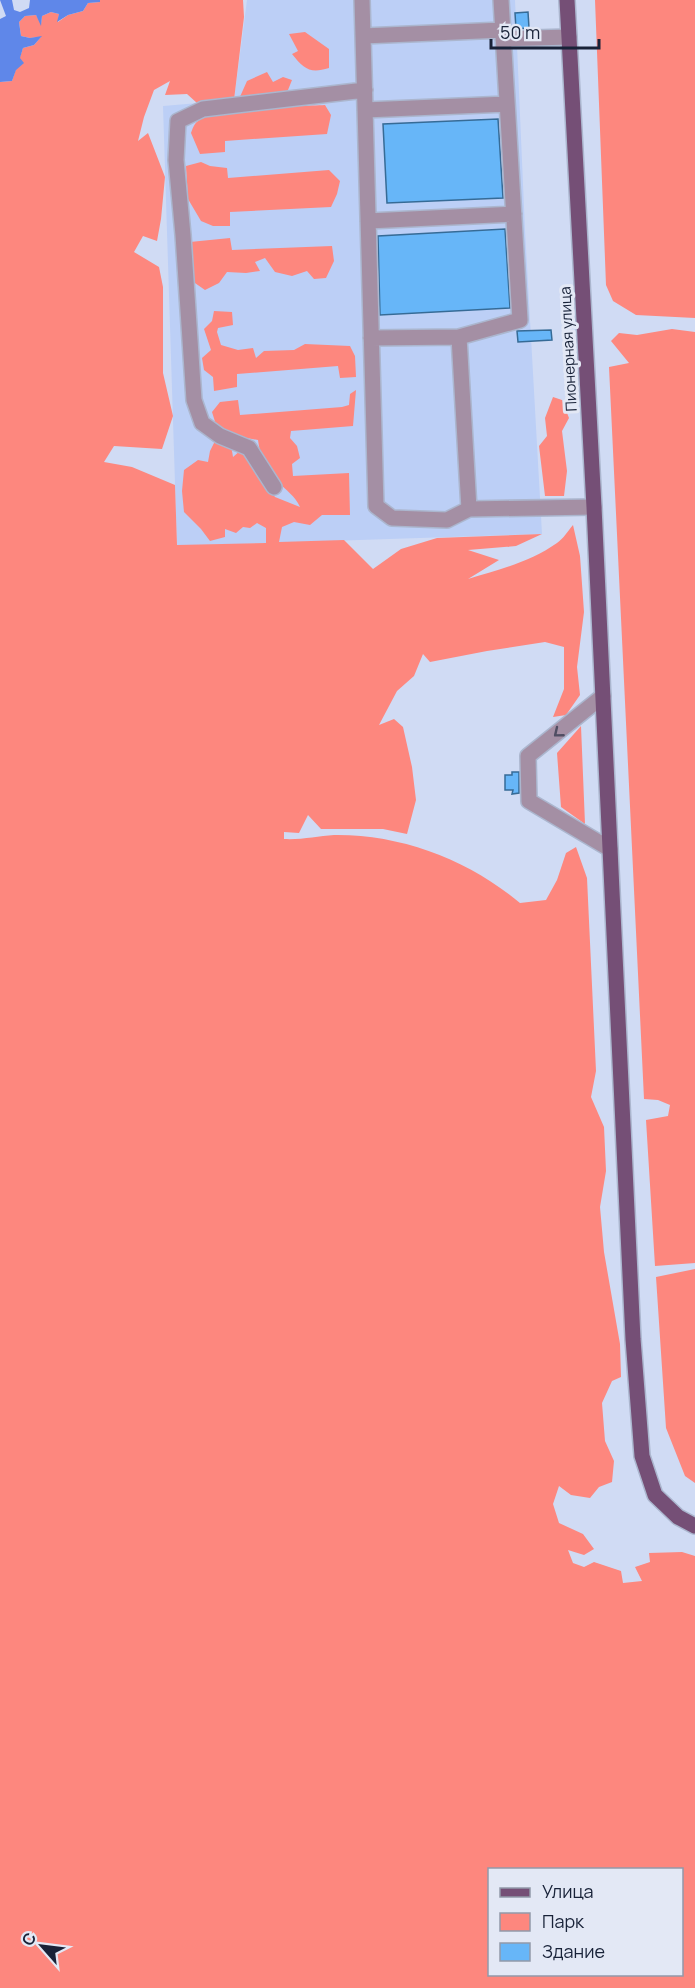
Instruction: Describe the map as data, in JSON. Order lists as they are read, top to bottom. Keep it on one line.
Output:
{"streets":{"main road":["Пионерная улица"]},"legend":["Улица","Парк","Здание"],"scale_bar":"50 m","north":"top left"}
